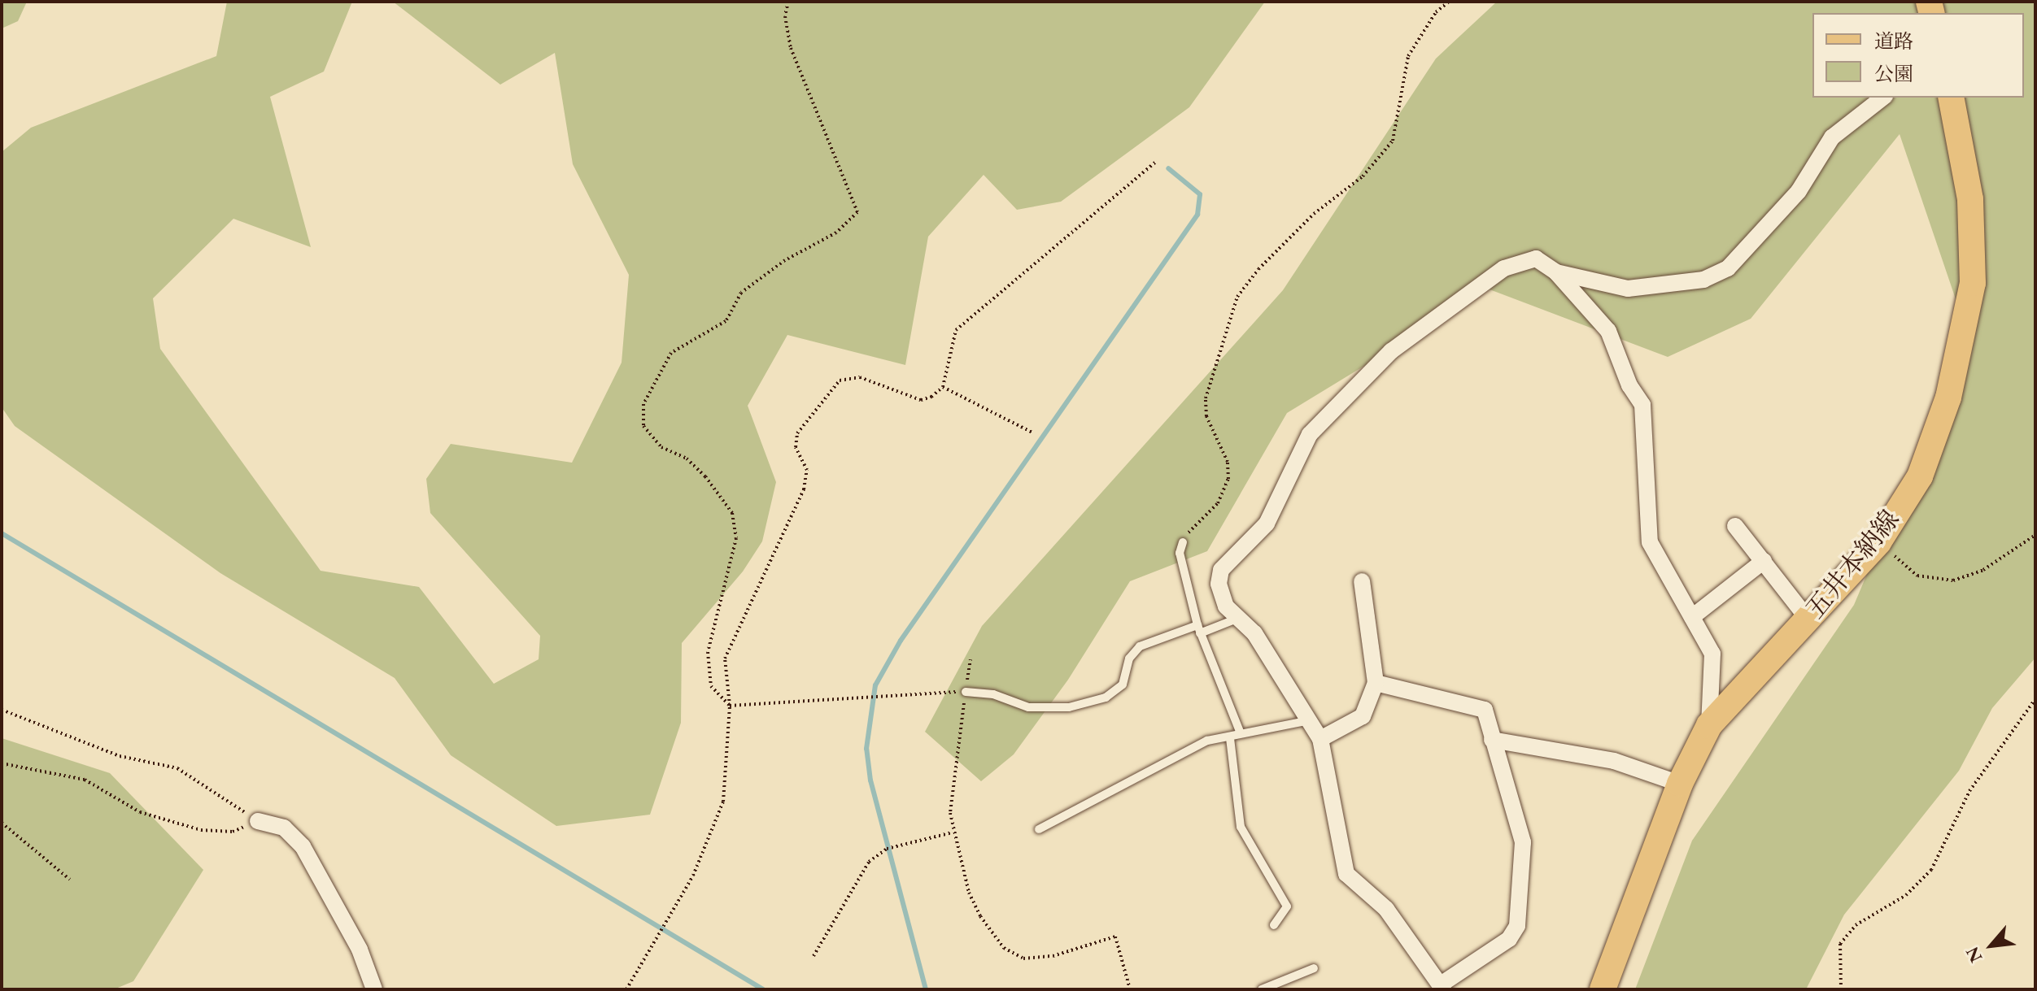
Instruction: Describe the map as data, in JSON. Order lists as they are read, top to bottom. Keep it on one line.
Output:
{"streets":{"main road":["五井本納線"]},"legend":["道路","公園"],"north":"bottom left"}
